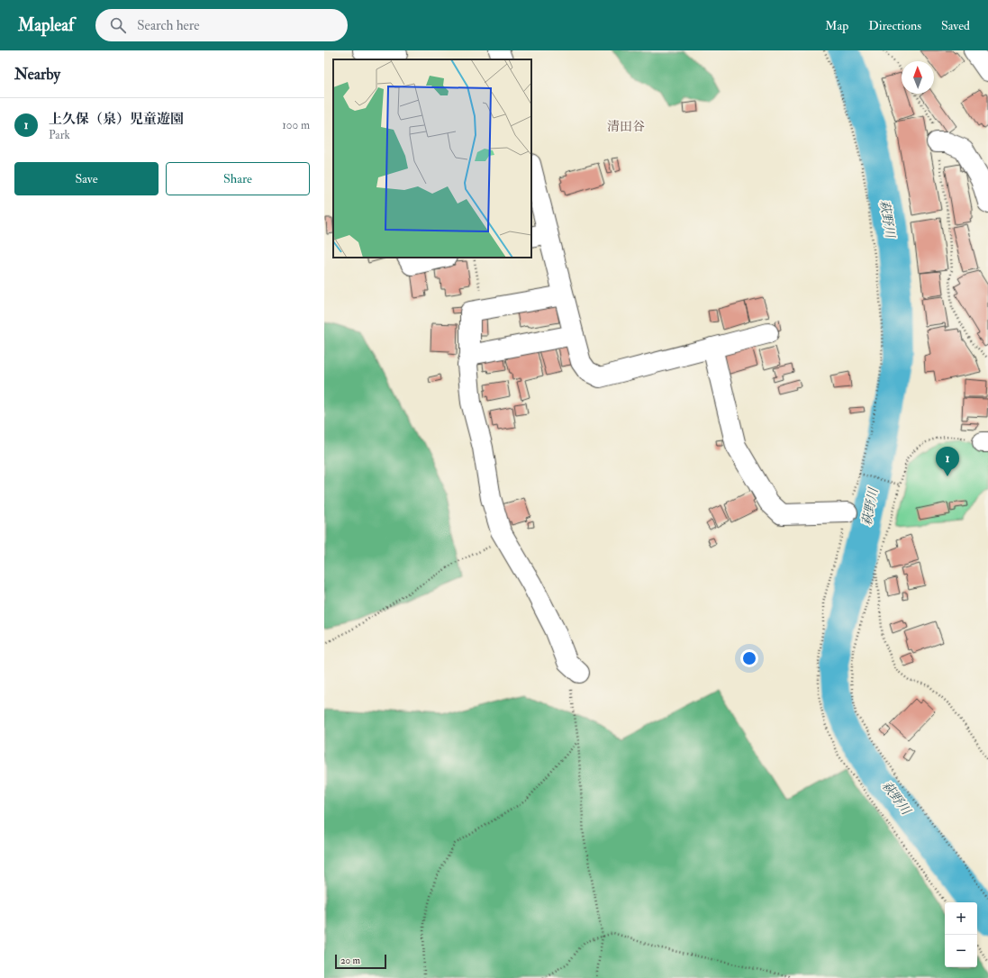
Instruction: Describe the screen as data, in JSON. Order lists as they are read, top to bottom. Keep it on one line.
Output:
{"districts":["清田谷"],"water":["萩野川"],"scale_bar":"20 m","north":"top","page":{"header":"Mapleaf","search":"Search here","nav":["Map","Directions","Saved"],"heading":"Nearby","list":[{"mark":"1","name":"上久保（泉）児童遊園","note":"Park","value":"100 m"}],"buttons":["Save","Share"],"pins":"1","map_buttons":["+","−"],"scale":"20 m"}}
